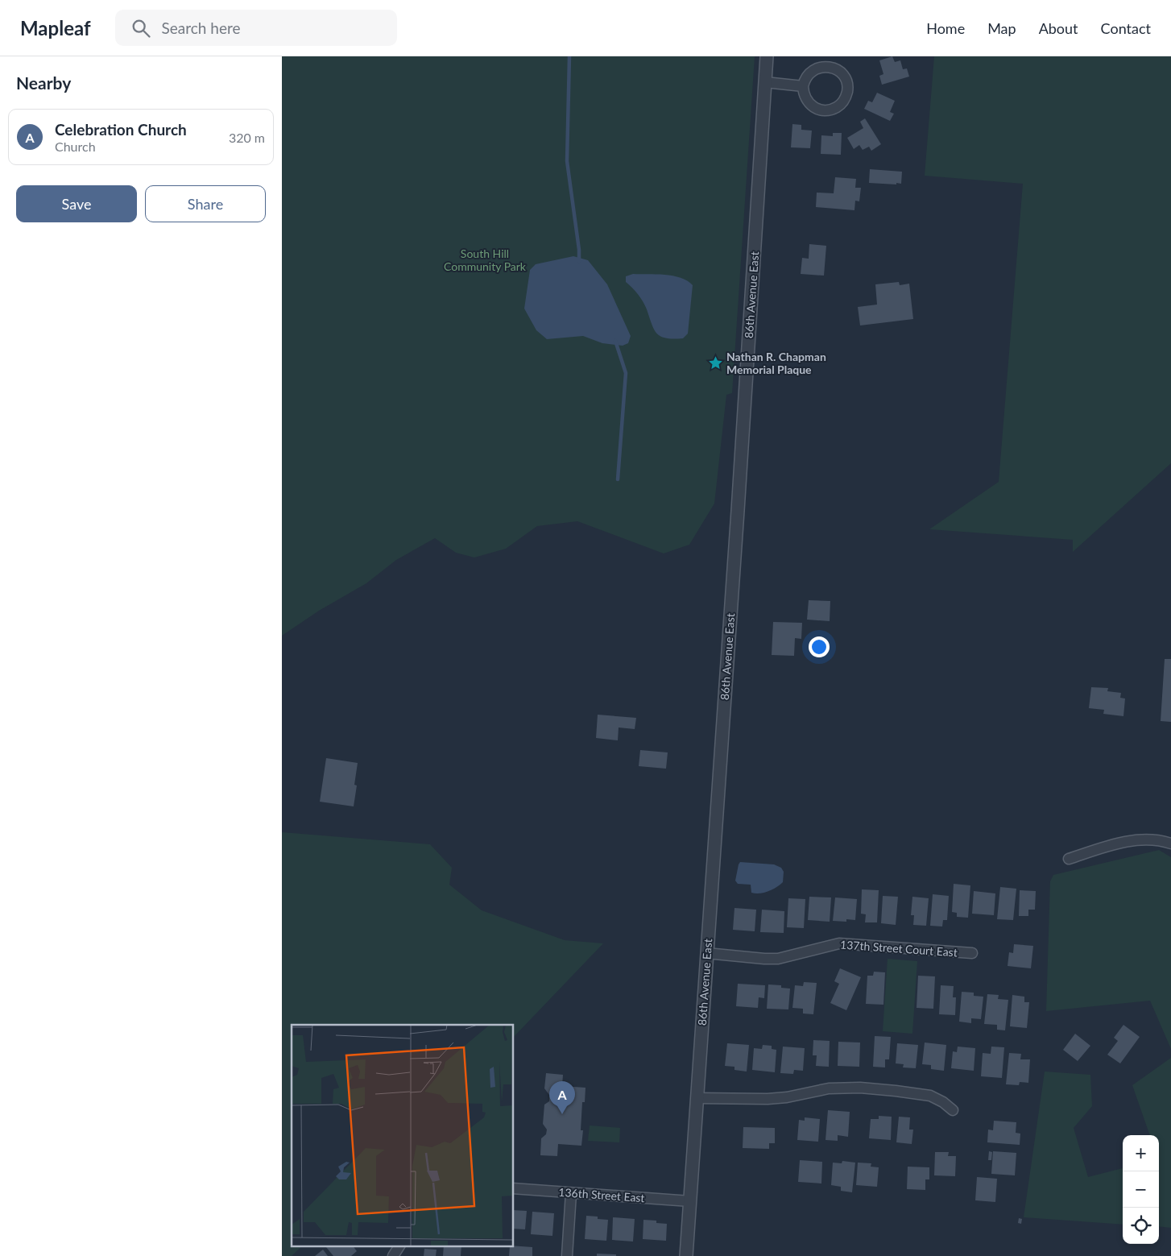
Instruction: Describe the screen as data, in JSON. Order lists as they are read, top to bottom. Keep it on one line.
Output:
{"streets":{"street":["86th Avenue East","137th Street Court East","136th Street East"]},"crossings":[["86th Avenue East","137th Street Court East"],["86th Avenue East","136th Street East"]],"parks":["South Hill Community Park"],"places":{"place":["Nathan R. Chapman Memorial Plaque"]},"page":{"header":"Mapleaf","search":"Search here","nav":["Home","Map","About","Contact"],"heading":"Nearby","list":[{"mark":"A","name":"Celebration Church","note":"Church","value":"320 m"}],"buttons":["Save","Share"],"pins":"A","map_buttons":["+","−"]}}
